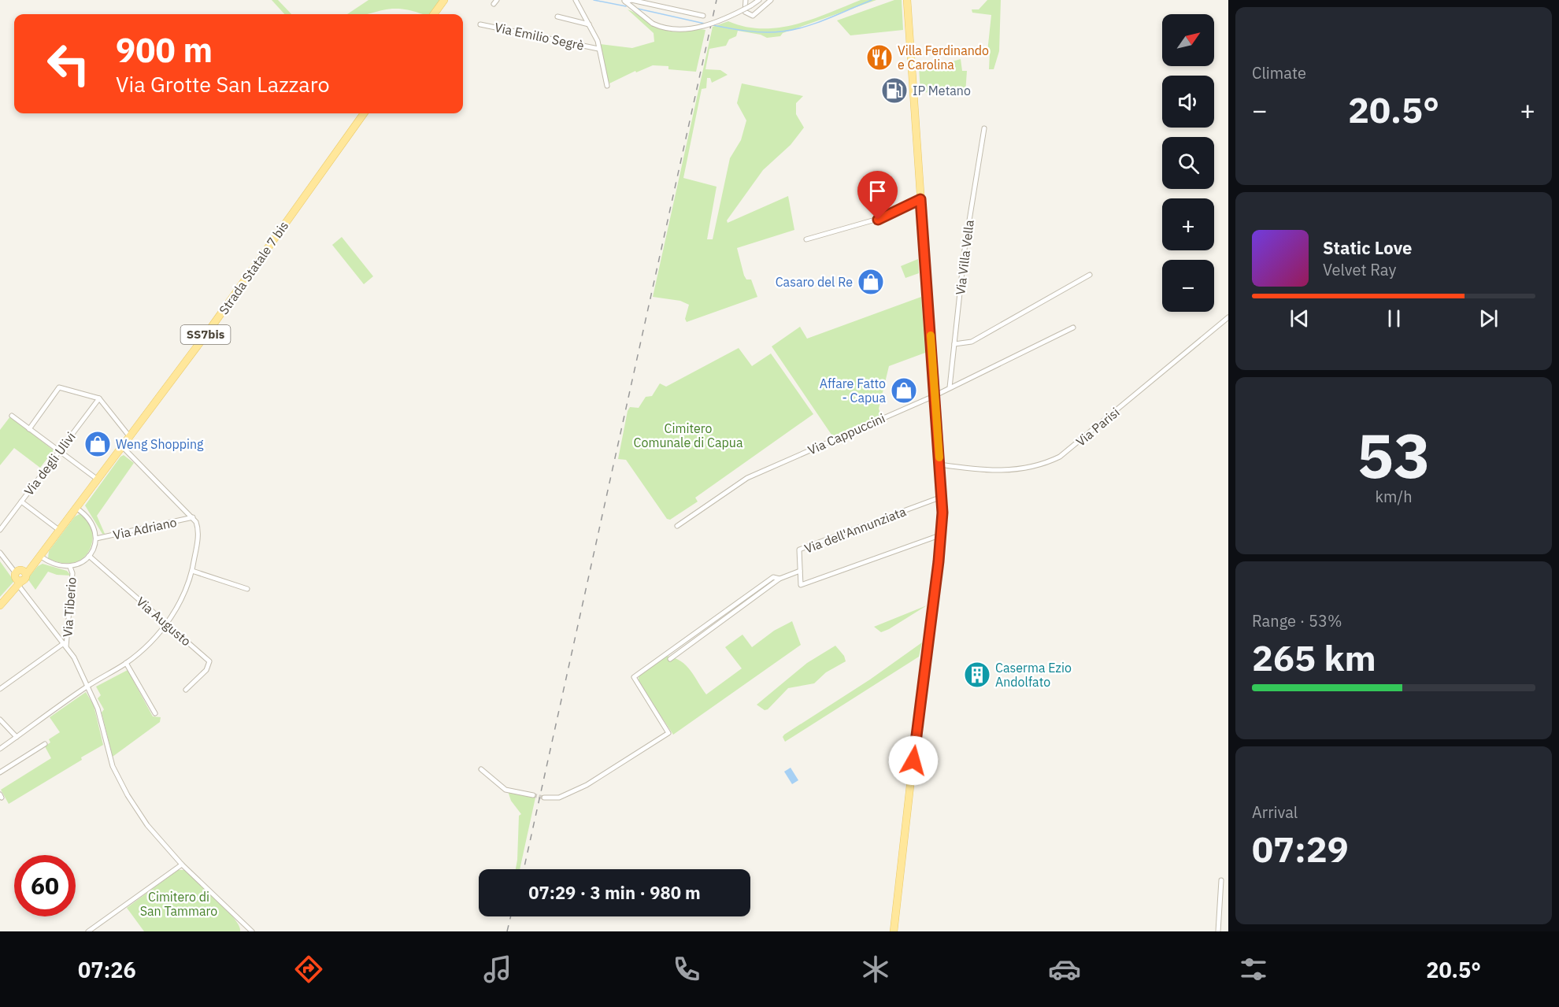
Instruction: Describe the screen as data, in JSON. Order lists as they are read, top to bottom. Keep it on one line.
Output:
{"streets":{"main road":["Strada Statale 7 bis","SS7bis"],"street":["Via Emilio Segrè","Via Villa Vella","Via Parisi","Via Cappuccini","Via degli Ulivi","Via Adriano","Via dell'Annunziata","Via Tiberio","Via Augusto"]},"crossings":[["Via Villa Vella","Via Cappuccini"],["Strada Statale 7 bis","SS7bis"]],"parks":["Cimitero Comunale di Capua","Cimitero di San Tammaro"],"places":{"restaurant":["Villa Ferdinando e Carolina"],"fuel station":["IP Metano"],"shop":["Casaro del Re","Affare Fatto - Capua","Weng Shopping"],"building":["Caserma Ezio Andolfato"]},"north":"top right","page":{"tile":["Climate",["53","km/h"],["Range · 53%","265 km"],["Arrival","07:29"]],"map_buttons":["+","−"],"turn":["900 m","Via Grotte San Lazzaro"],"heat":["−","20.5°","+"],"song":["Static Love","Velvet Ray"],"limit":"60","trip":"07:29 · 3 min · 980 m","tabs":["07:26","20.5°"]}}
